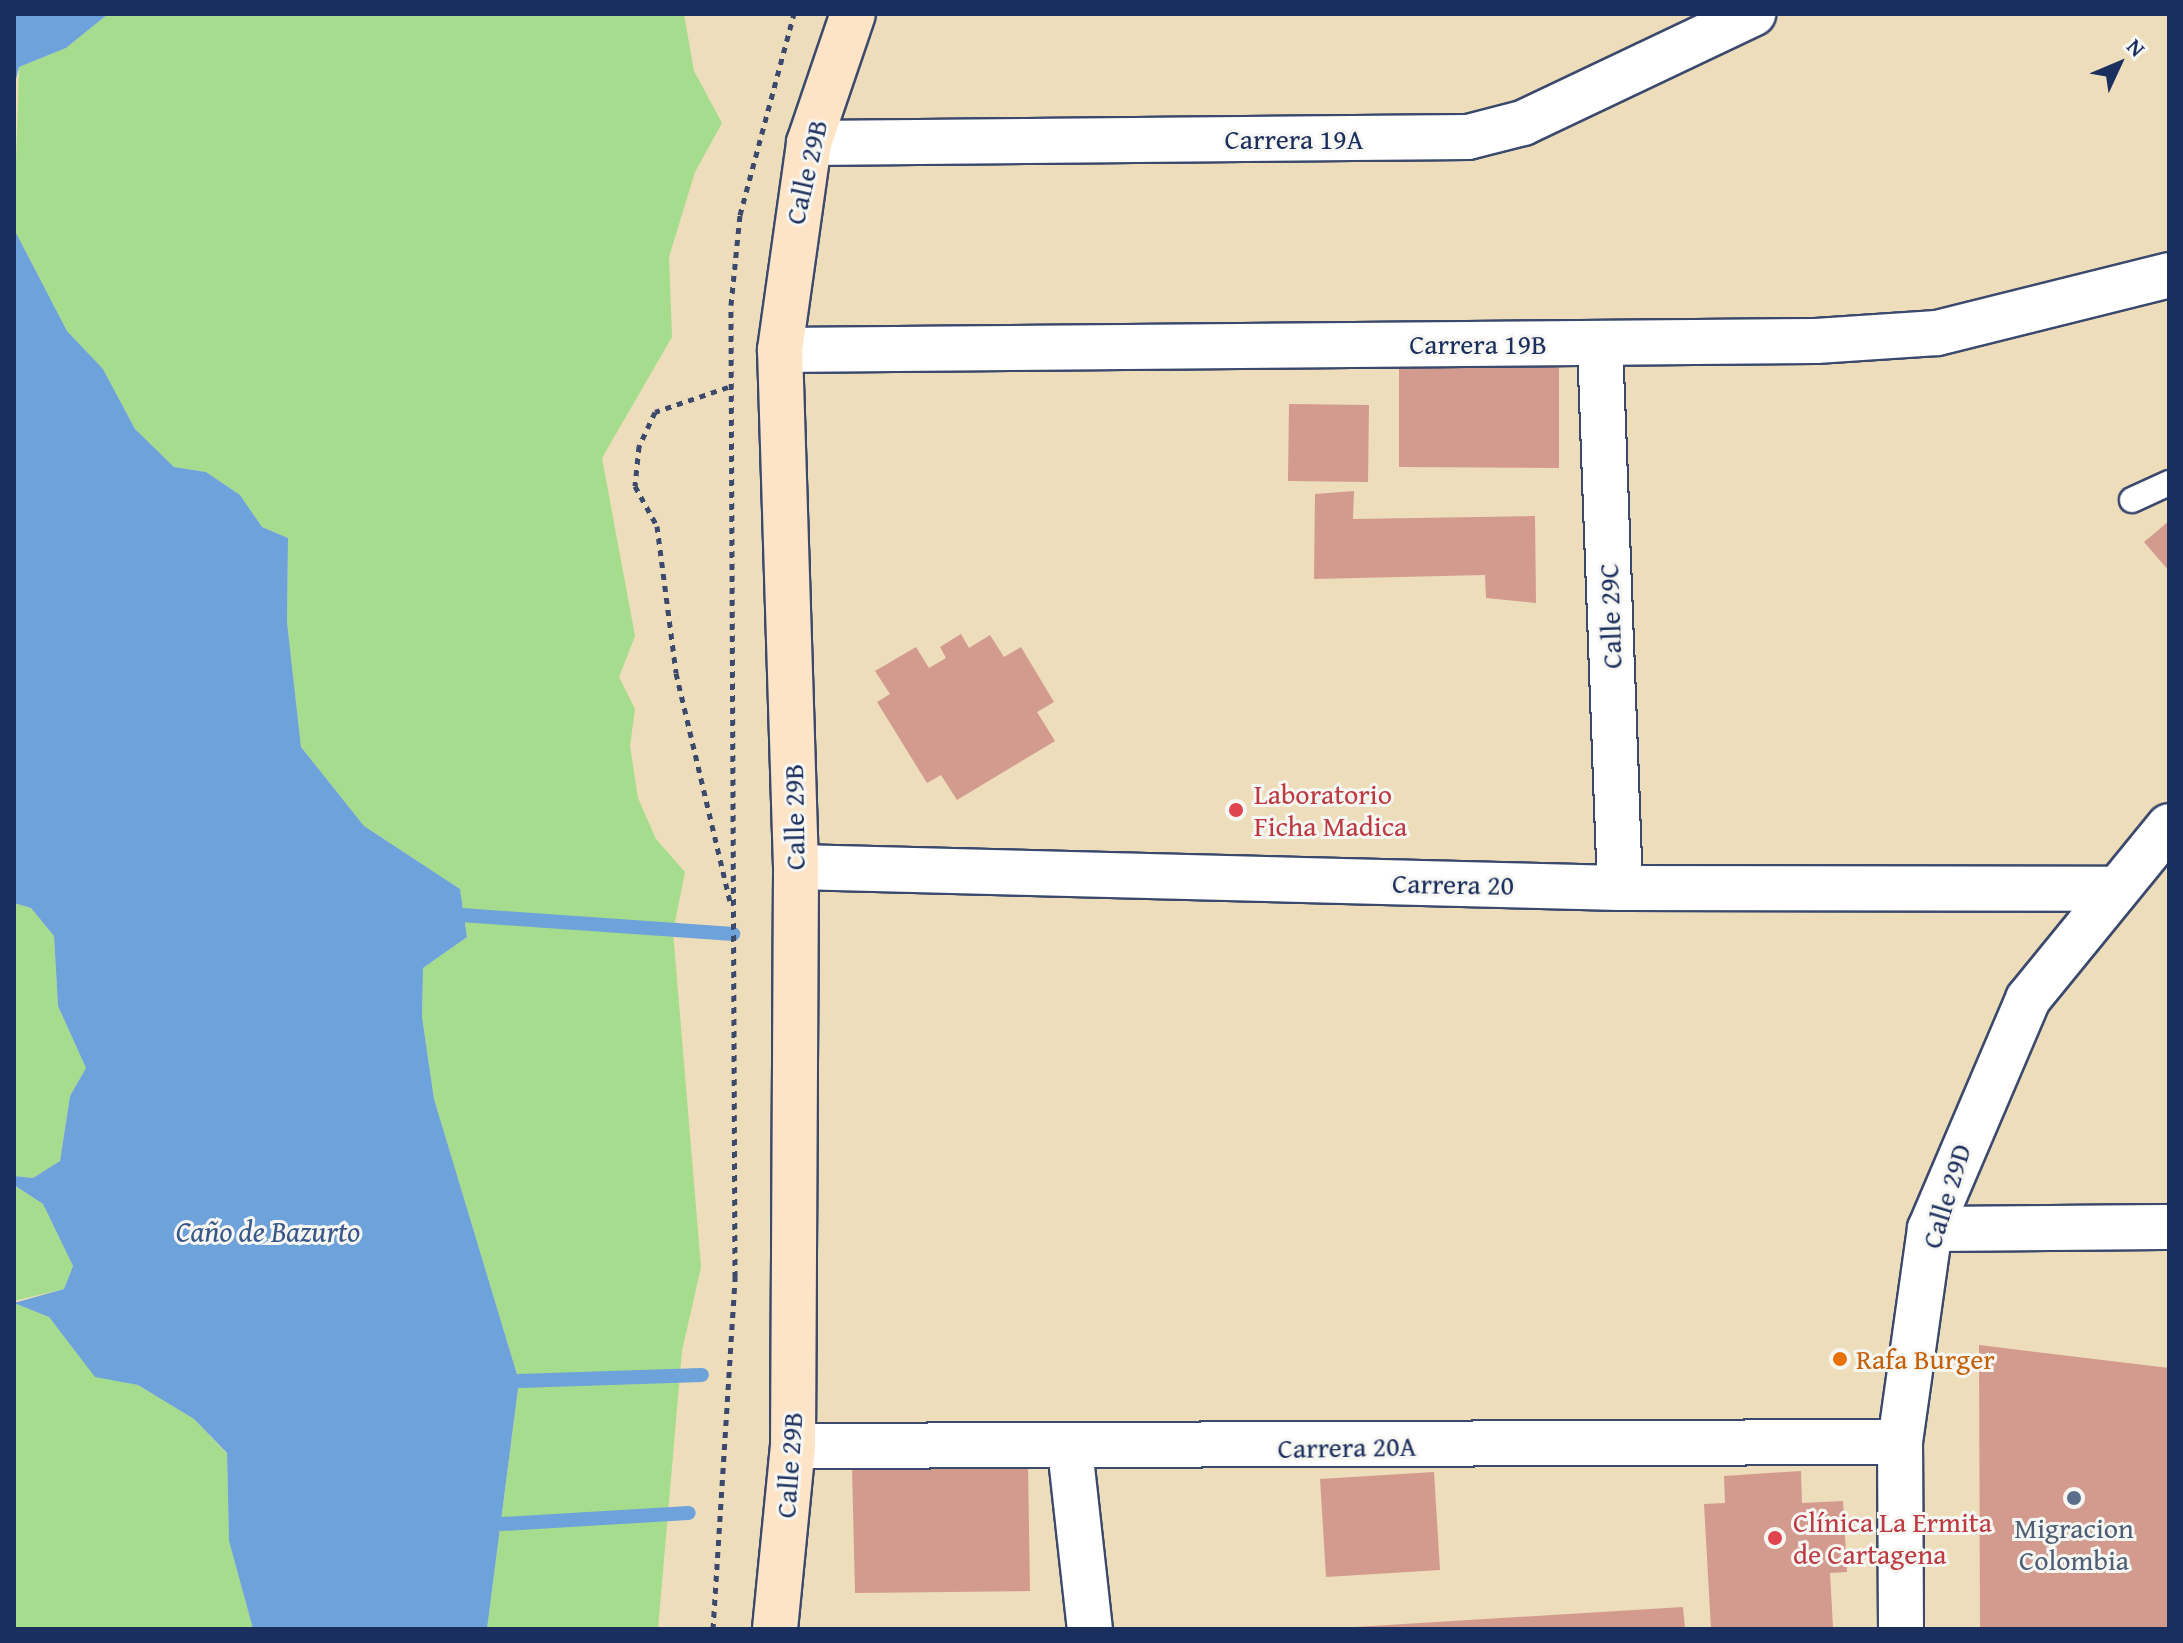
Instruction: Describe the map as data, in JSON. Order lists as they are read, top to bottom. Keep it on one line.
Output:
{"streets":{"main road":["Calle 29B"],"street":["Carrera 19A","Carrera 19B","Calle 29C","Carrera 20","Calle 29D","Carrera 20A"]},"crossings":[["Carrera 19A","Calle 29B"],["Calle 29B","Carrera 19B"],["Calle 29B","Carrera 20"],["Calle 29B","Carrera 20A"],["Carrera 19B","Calle 29C"],["Calle 29C","Carrera 20"],["Carrera 20","Calle 29D"],["Calle 29D","Carrera 20A"]],"water":["Caño de Bazurto"],"places":["Laboratorio Ficha Madica","Rafa Burger","Migracion Colombia","Clínica La Ermita de Cartagena"],"north":"top right"}
